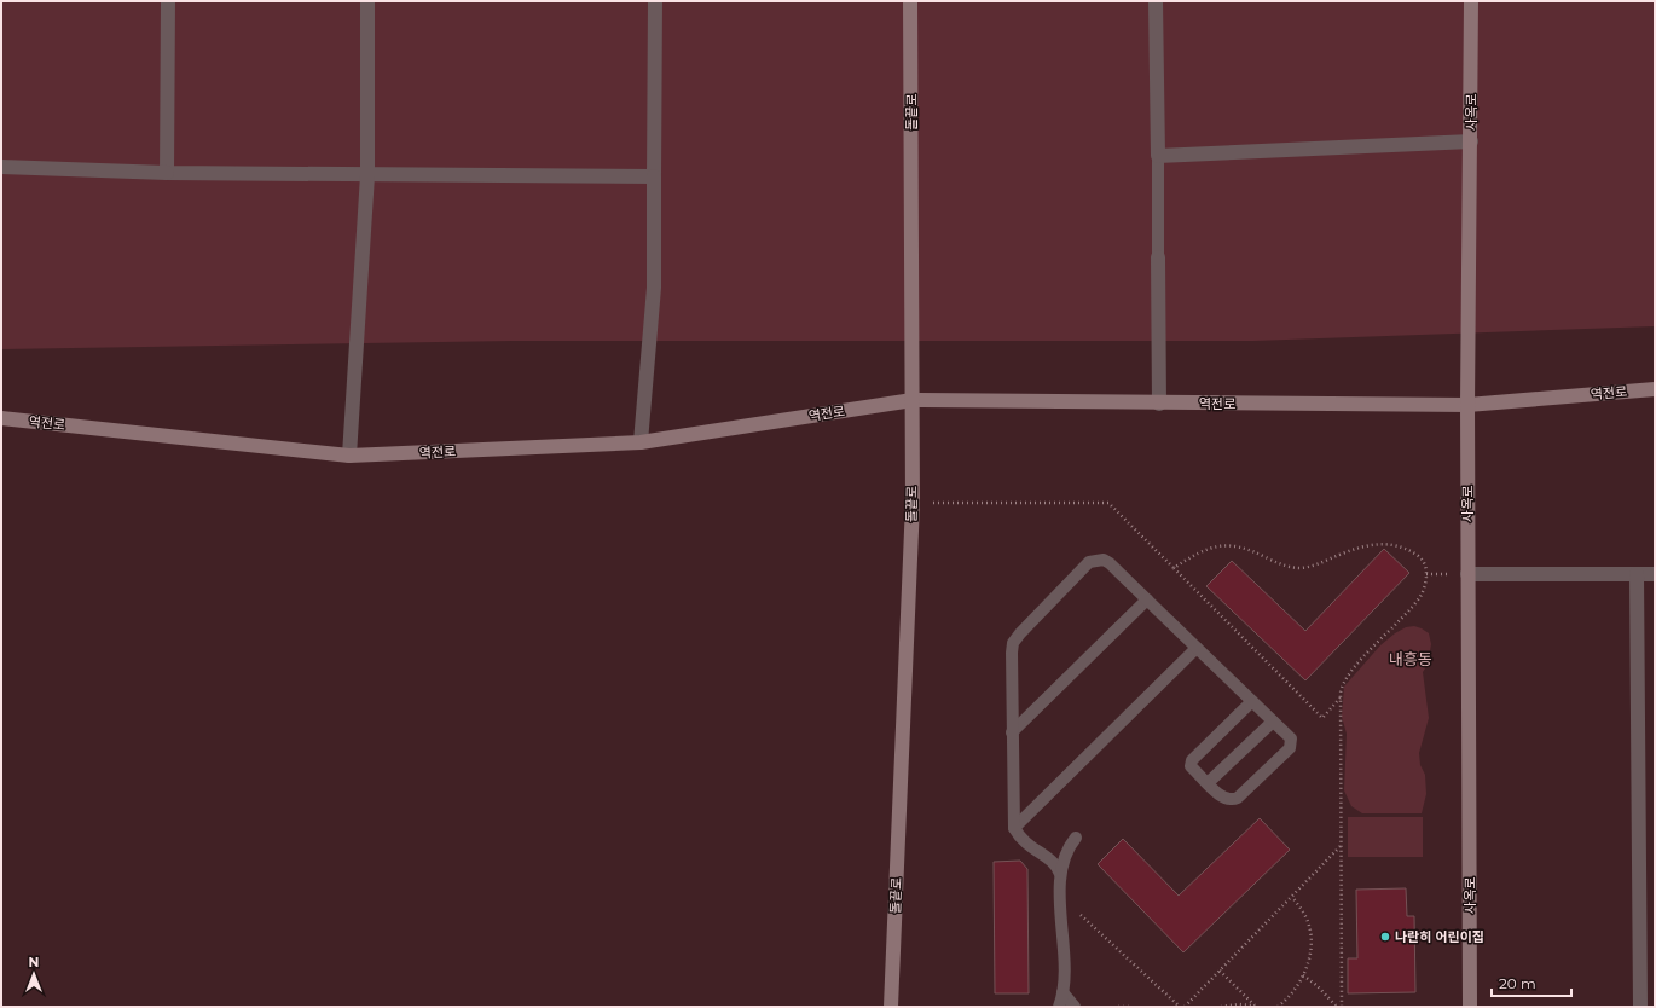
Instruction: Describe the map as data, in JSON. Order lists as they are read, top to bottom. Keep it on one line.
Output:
{"streets":{"street":["돌끝로","사옥로","역전로"]},"crossings":[["돌끝로","역전로"],["사옥로","역전로"]],"districts":["내흥동"],"places":["나란히 어린이집"],"scale_bar":"20 m","north":"top"}
